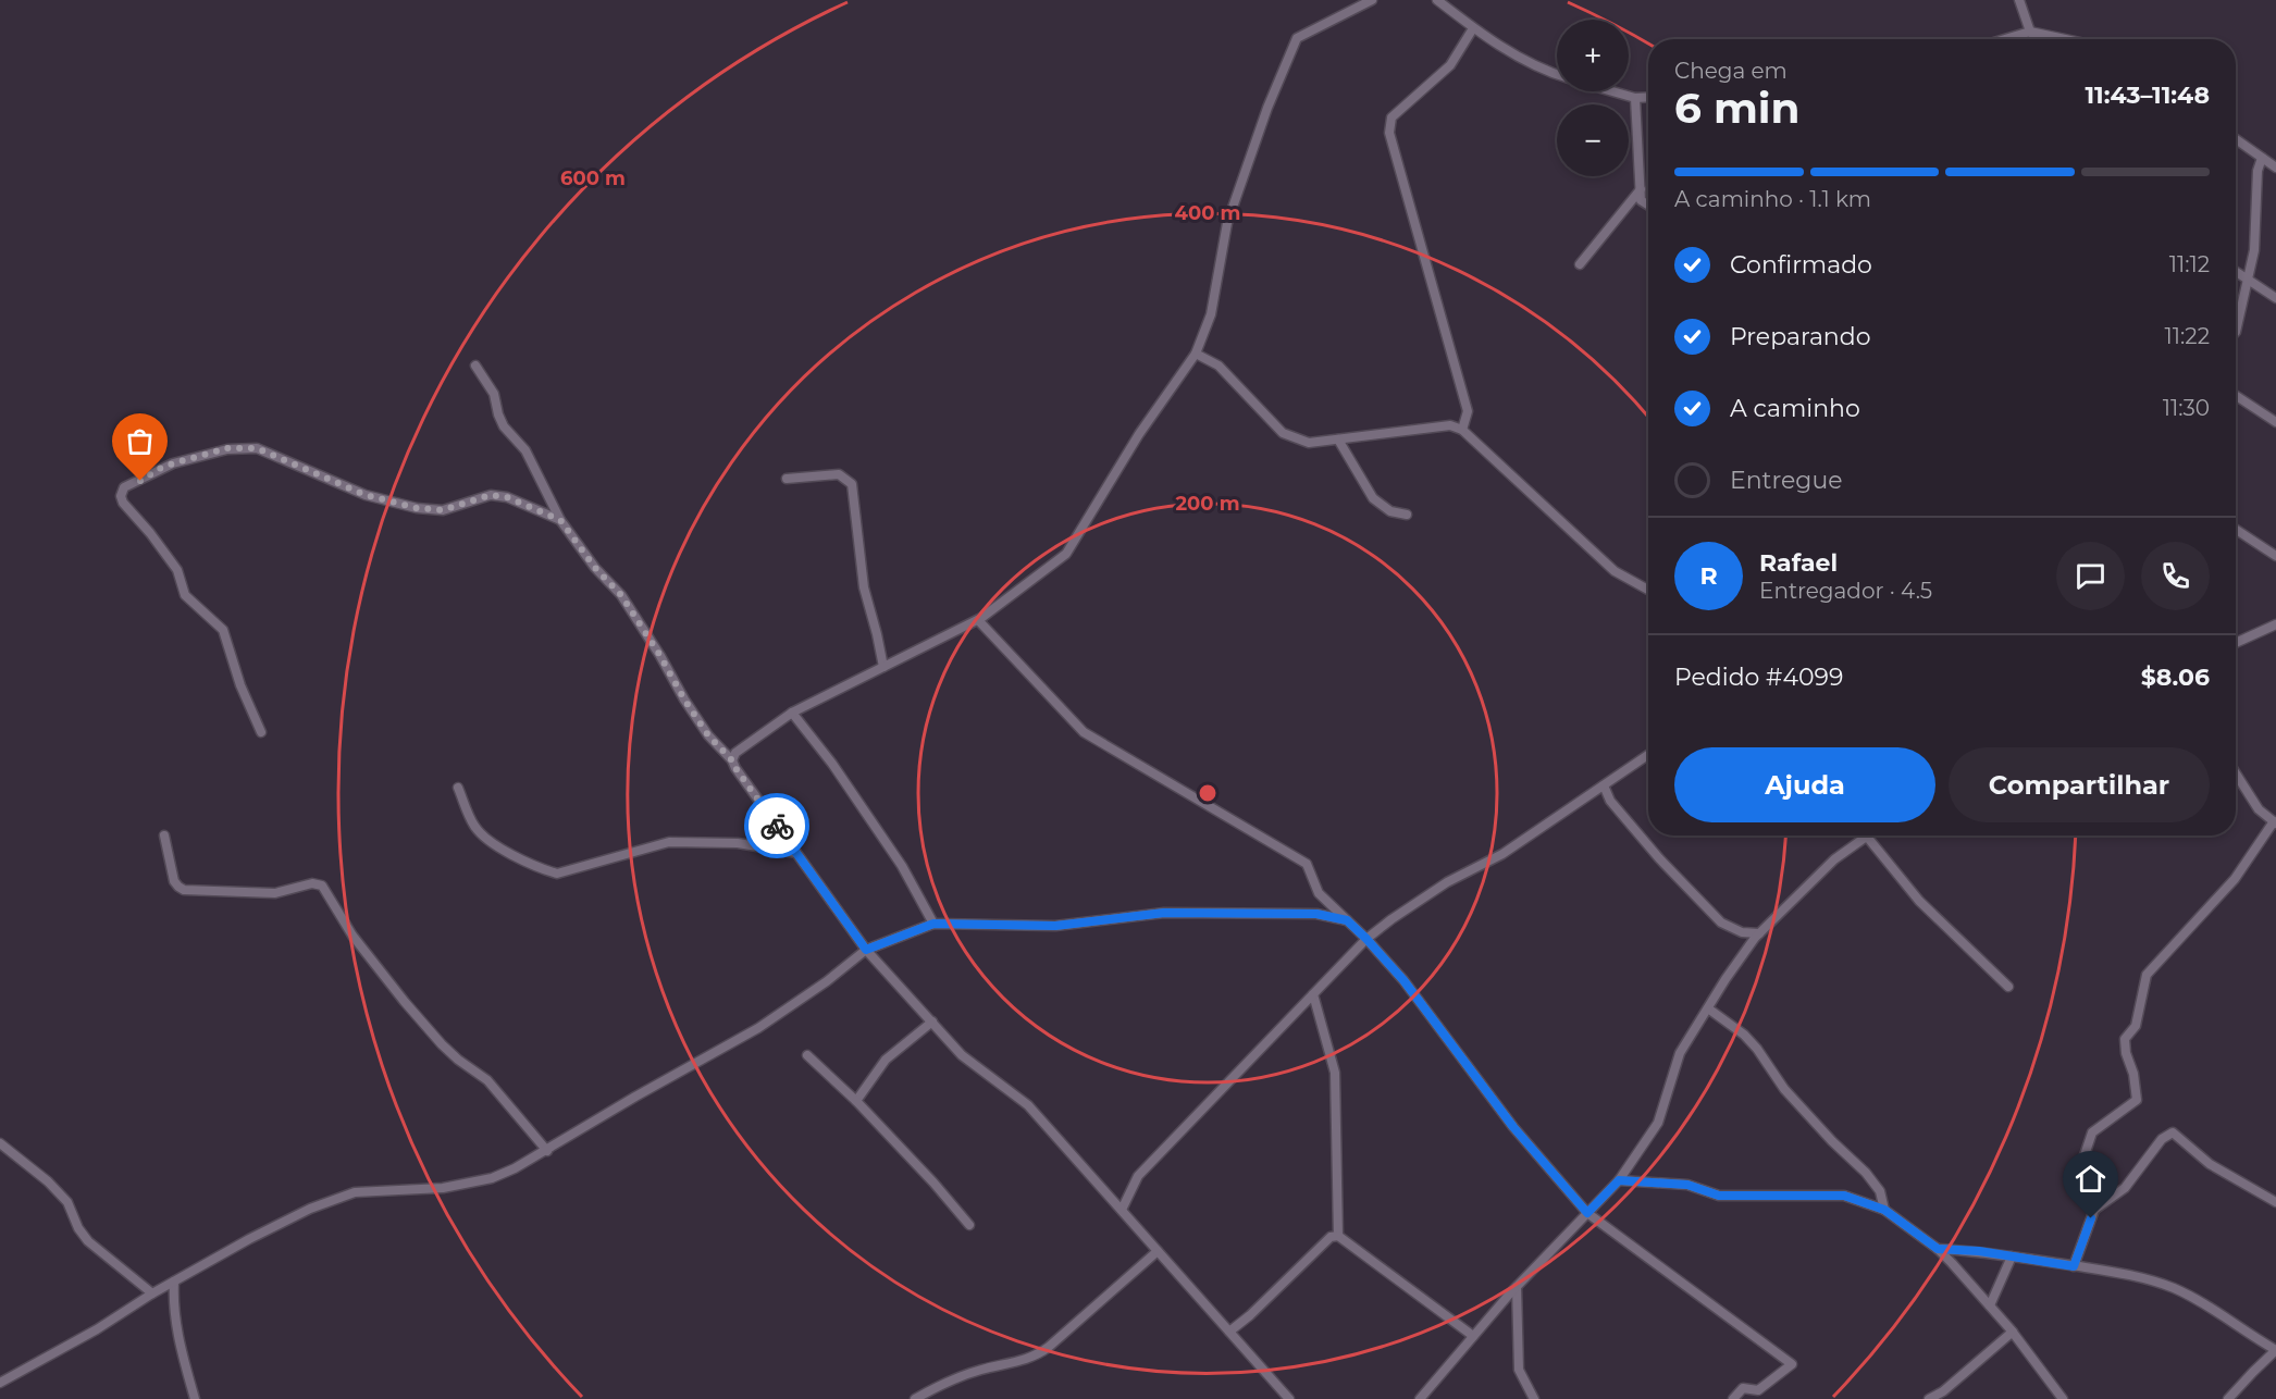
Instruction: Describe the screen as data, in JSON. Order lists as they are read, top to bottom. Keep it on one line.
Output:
{"page":{"map_buttons":["+","−"],"heading":["6 min","Chega em","11:43–11:48"],"panel":["Rafael","Entregador · 4.5","Pedido #4099","$8.06"],"bar":"A caminho · 1.1 km","list":[["Confirmado","11:12"],["Preparando","11:22"],["A caminho","11:30"],"Entregue"],"round":"R","buttons":["Ajuda","Compartilhar"]},"rings":["600 m","400 m","200 m"]}
